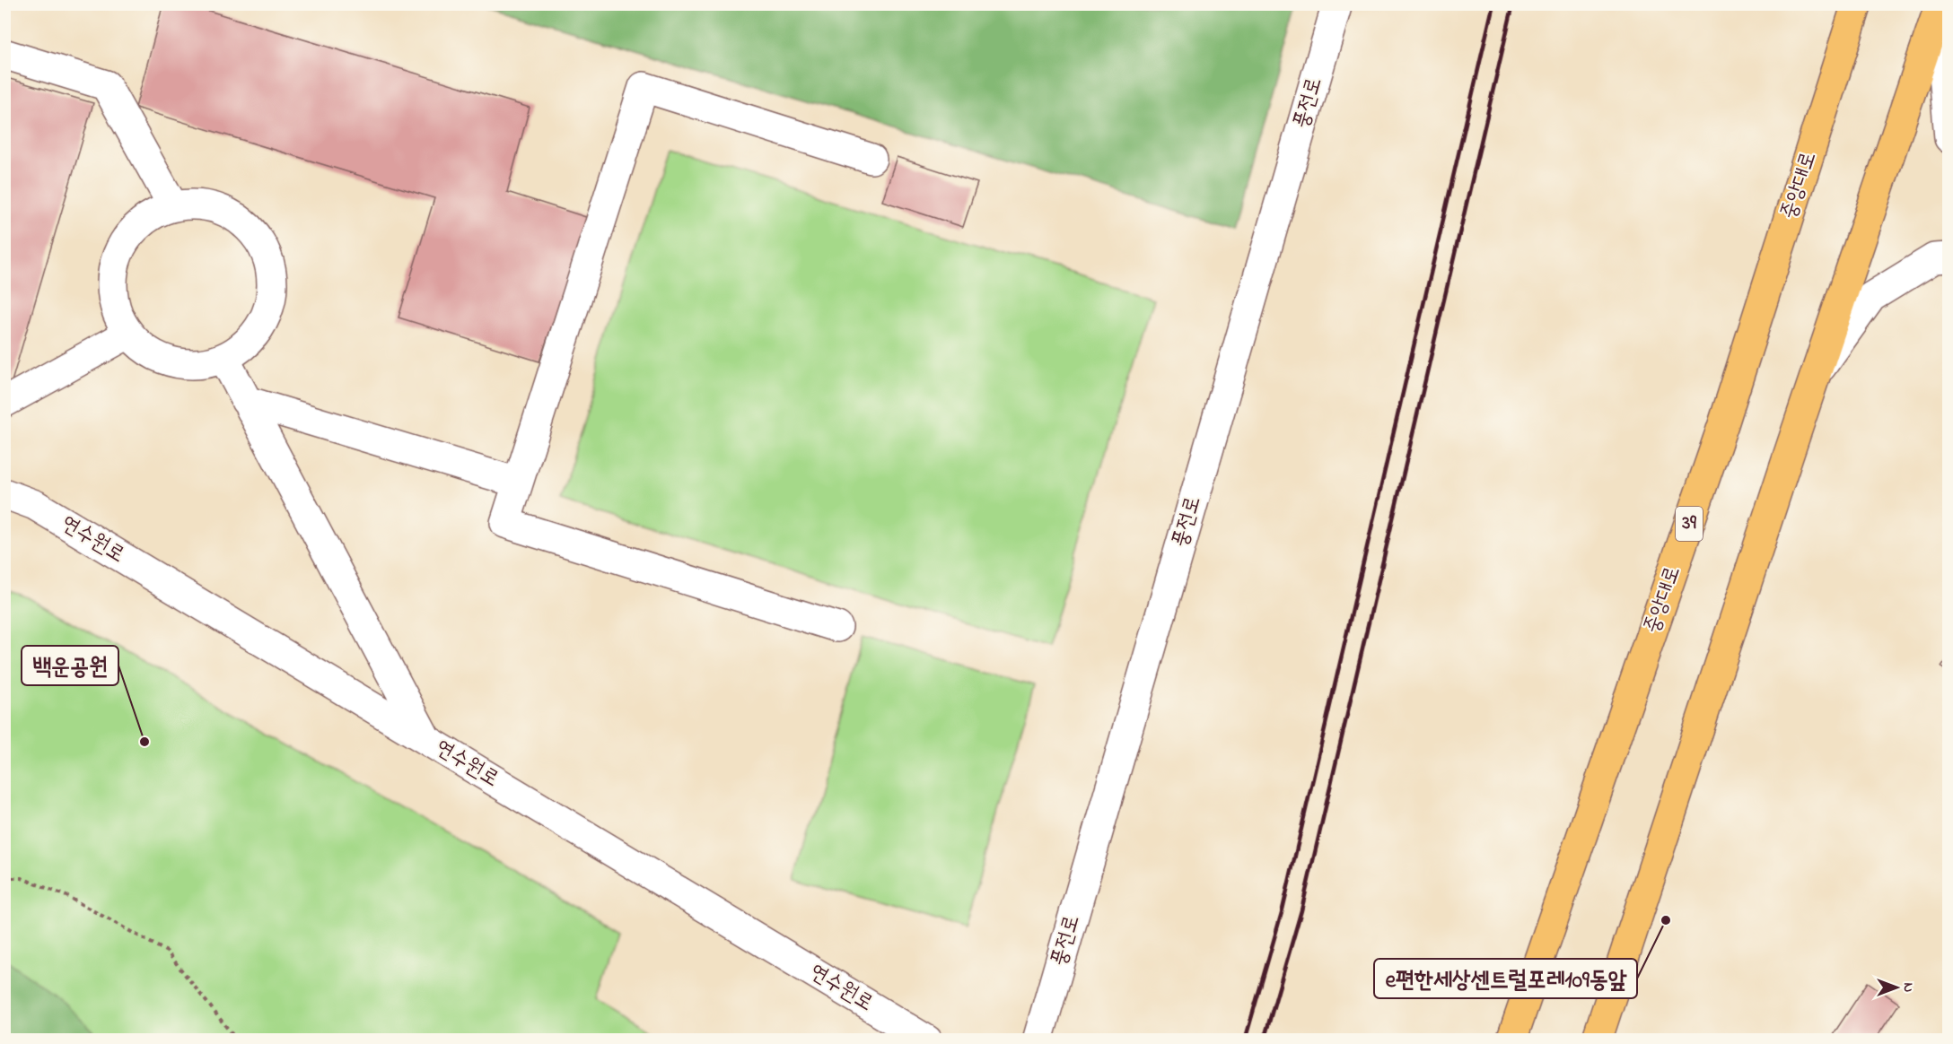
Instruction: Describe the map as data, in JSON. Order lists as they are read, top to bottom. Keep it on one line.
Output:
{"streets":{"main road":["중앙대로","39"],"street":["풍전로","연수원로"]},"places":["백운공원","e편한세상센트럴포레109동앞"],"north":"right"}
